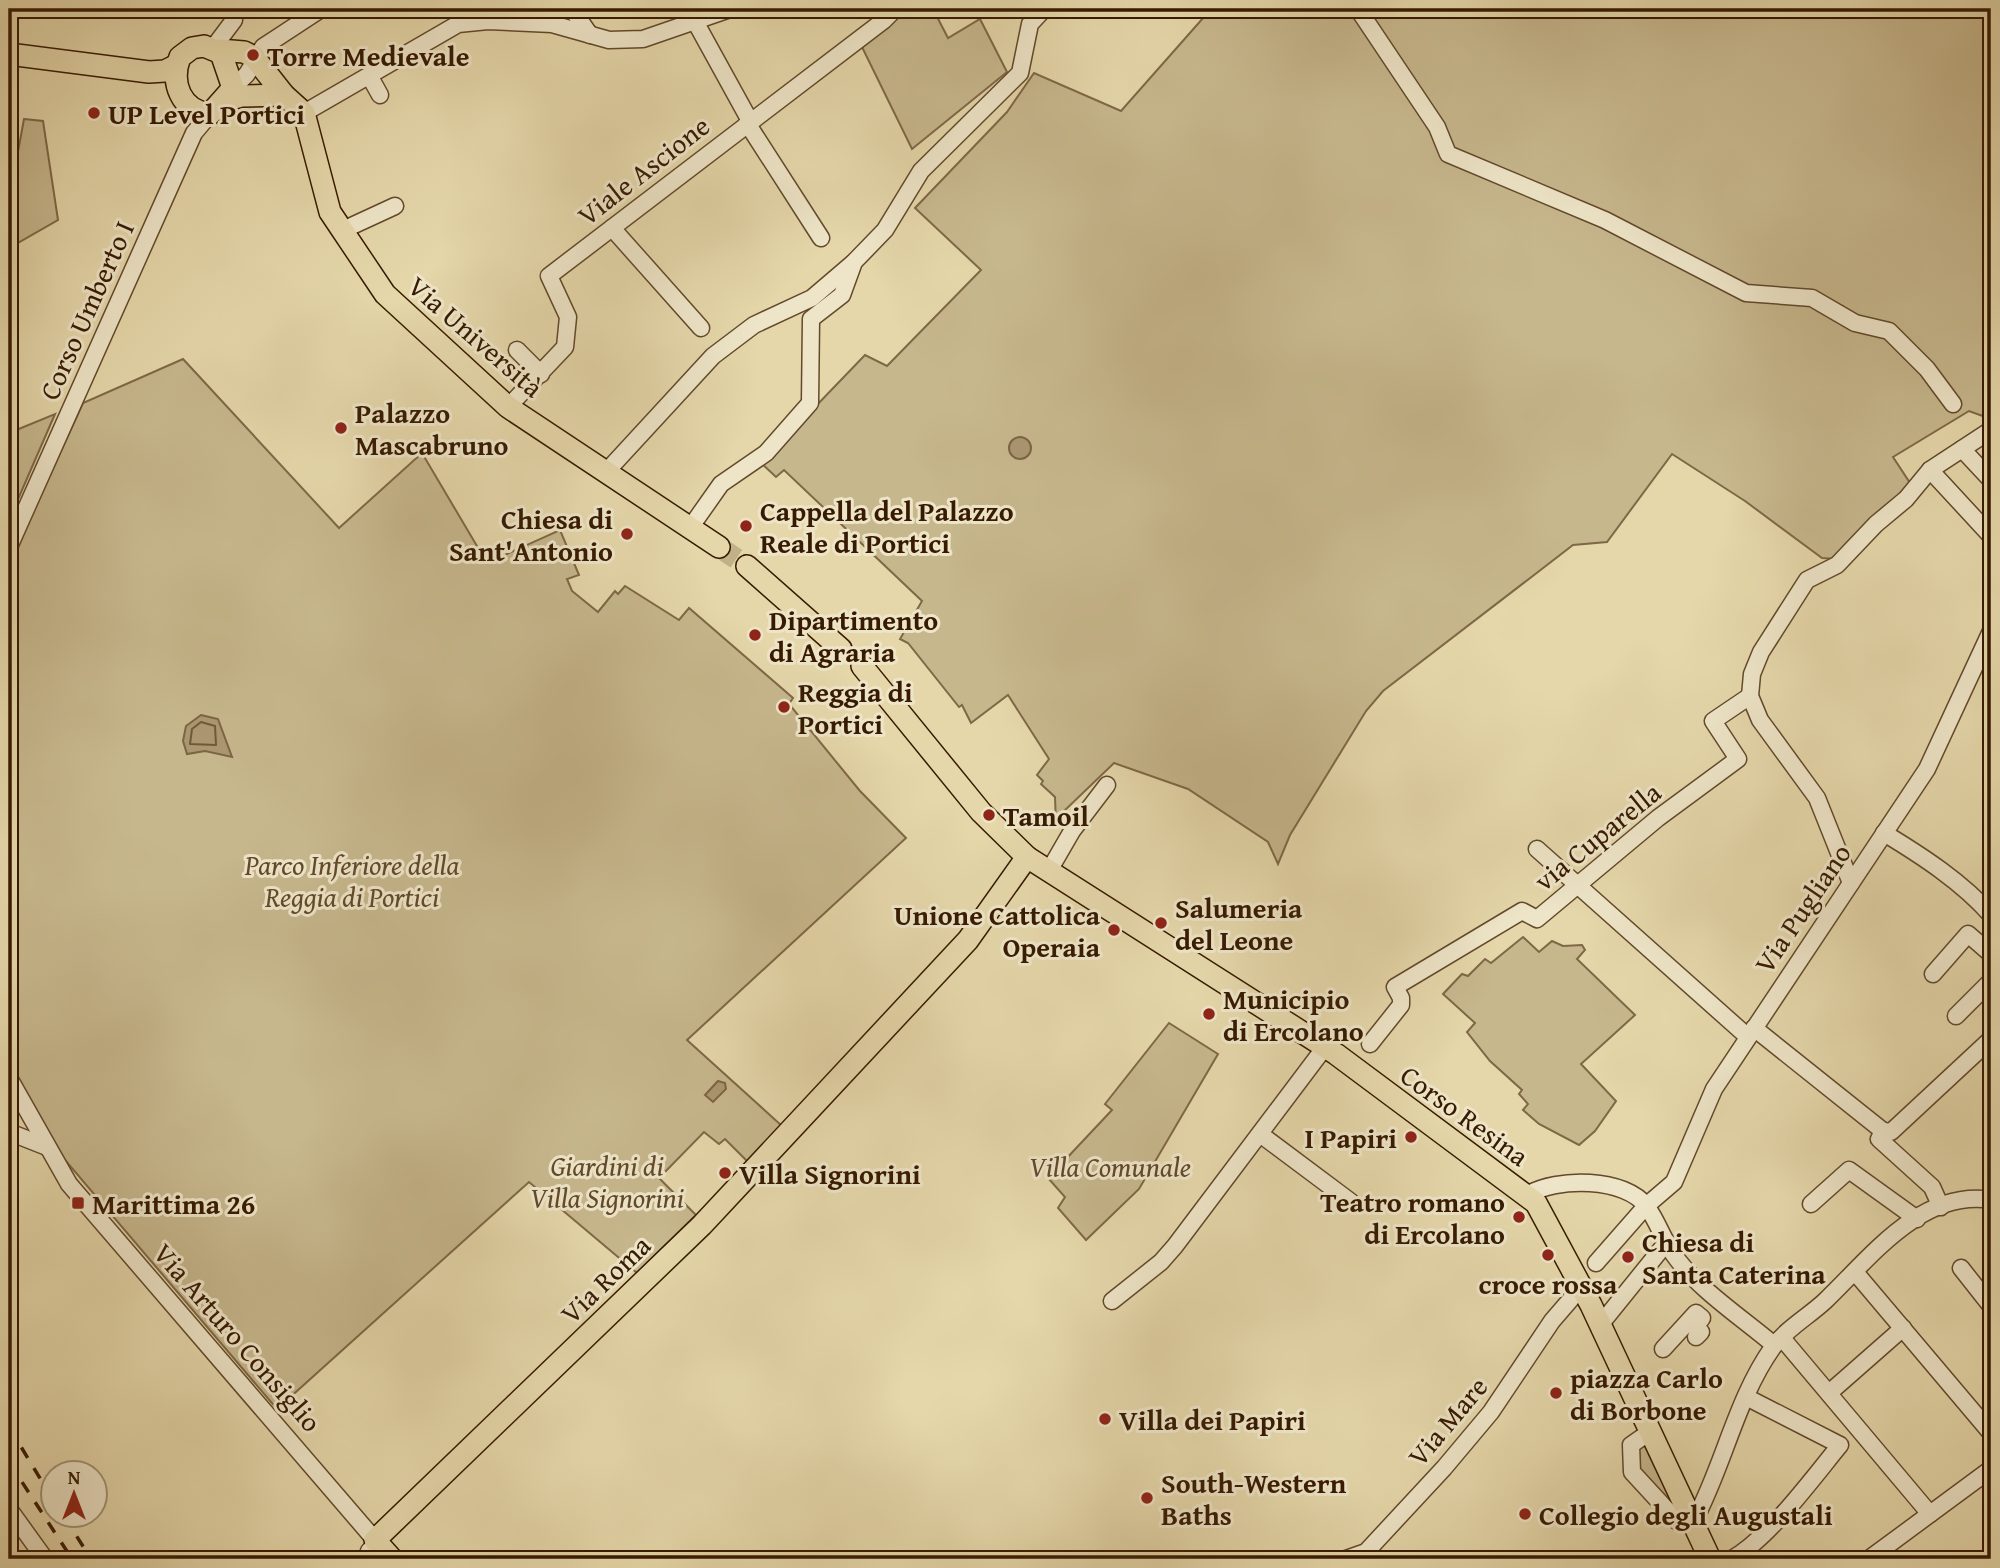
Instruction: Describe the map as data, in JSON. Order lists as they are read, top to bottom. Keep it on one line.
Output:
{"streets":{"main road":["Via Università","Corso Resina","Via Roma"],"street":["Viale Ascione","Corso Umberto I","via Cuparella","Via Pugliano","Via Arturo Consiglio","Via Mare"]},"crossings":[["Viale Ascione","Via Università"],["Corso Resina","Via Roma"],["Via Roma","Via Arturo Consiglio"]],"parks":["Parco Inferiore della Reggia di Portici","Giardini di Villa Signorini","Villa Comunale"],"places":{"other":["Torre Medievale","UP Level Portici","Palazzo Mascabruno","Cappella del Palazzo Reale di Portici","Chiesa di Sant'Antonio","Dipartimento di Agraria","Reggia di Portici","Tamoil","Salumeria del Leone","Unione Cattolica Operaia","Municipio di Ercolano","I Papiri","Villa Signorini","Teatro romano di Ercolano","croce rossa","Chiesa di Santa Caterina","piazza Carlo di Borbone","Villa dei Papiri","South-Western Baths","Collegio degli Augustali"],"transit":["Marittima 26"]},"north":"top"}
